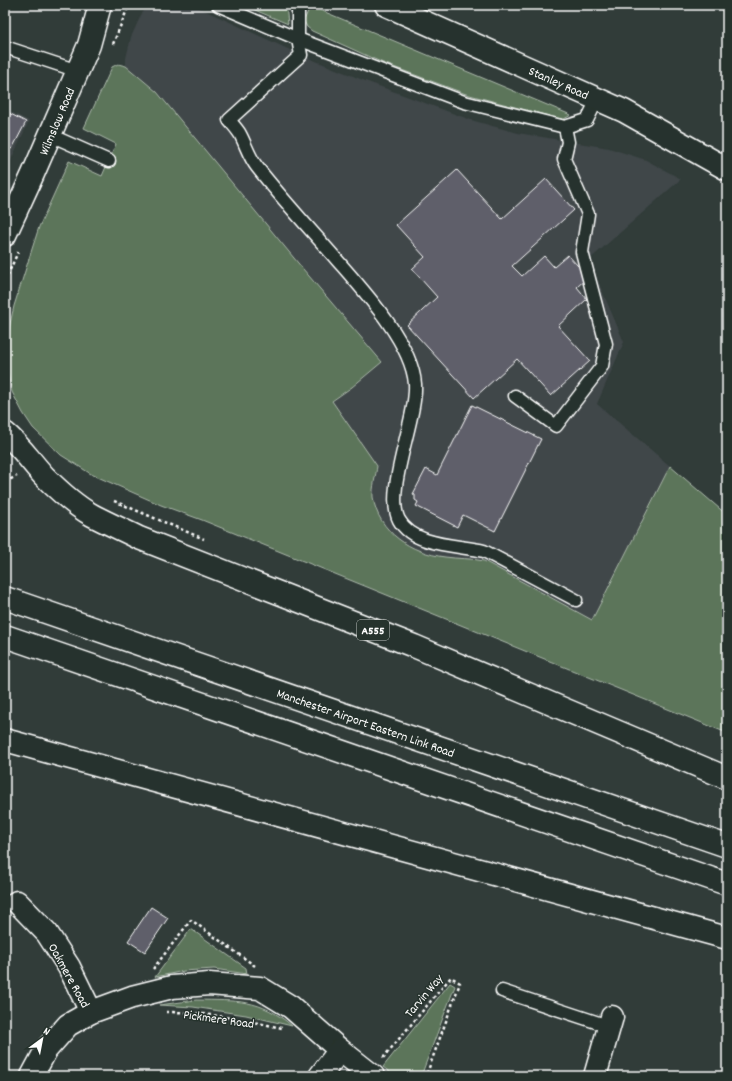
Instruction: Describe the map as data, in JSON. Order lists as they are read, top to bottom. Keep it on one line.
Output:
{"streets":{"main road":["Stanley Road","Wilmslow Road","A555","Manchester Airport Eastern Link Road","Oakmere Road","Pickmere Road"],"path":["Tarvin Way"]},"crossings":[["Oakmere Road","Pickmere Road"],["Tarvin Way","Pickmere Road"]],"north":"top right"}
